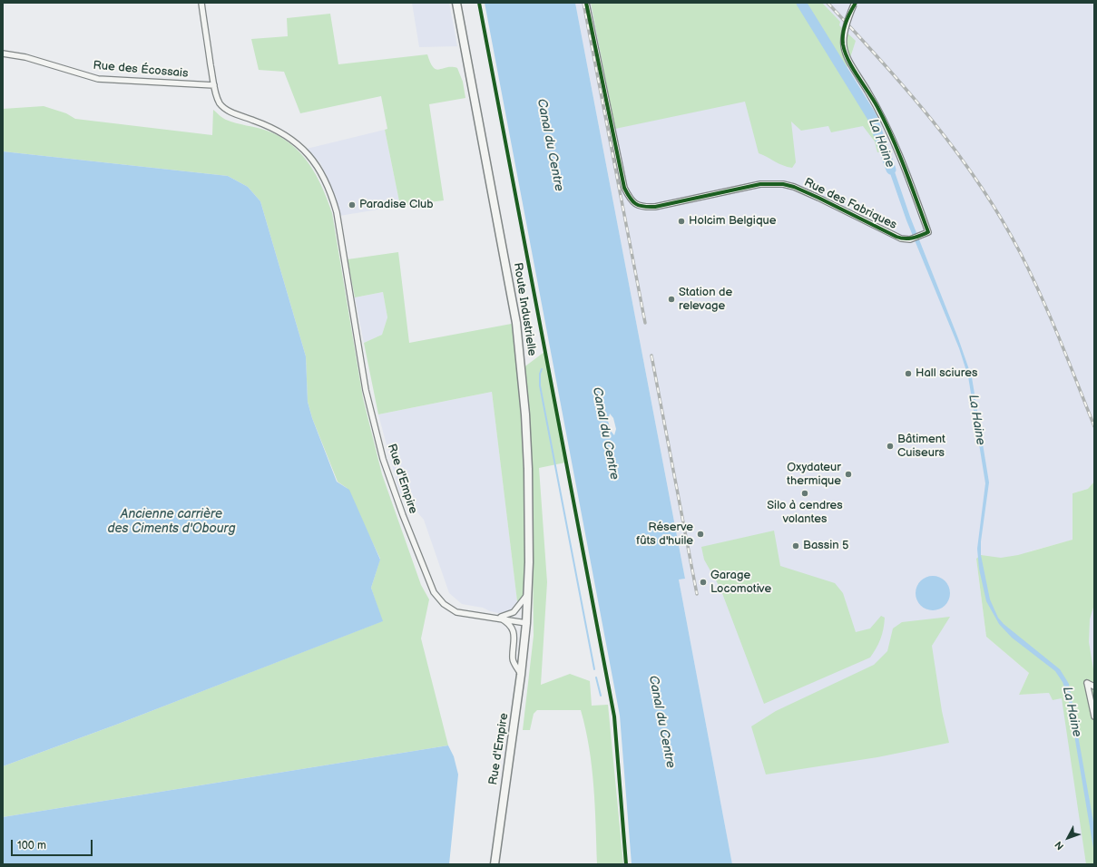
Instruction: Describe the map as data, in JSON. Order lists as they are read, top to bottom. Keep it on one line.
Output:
{"streets":{"main road":["Route Industrielle","Rue d'Empire"],"street":["Rue des Écossais","Rue des Fabriques"]},"crossings":[["Rue des Écossais","Rue d'Empire"],["Route Industrielle","Rue d'Empire"]],"water":["La Haine","Canal du Centre","Ancienne carrière des Ciments d'Obourg"],"places":["Paradise Club","Holcim Belgique","Station de relevage","Hall sciures","Bâtiment Cuiseurs","Oxydateur thermique","Silo à cendres volantes","Réserve fûts d'huile","Bassin 5","Garage Locomotive"],"scale_bar":"100 m","north":"bottom left"}
